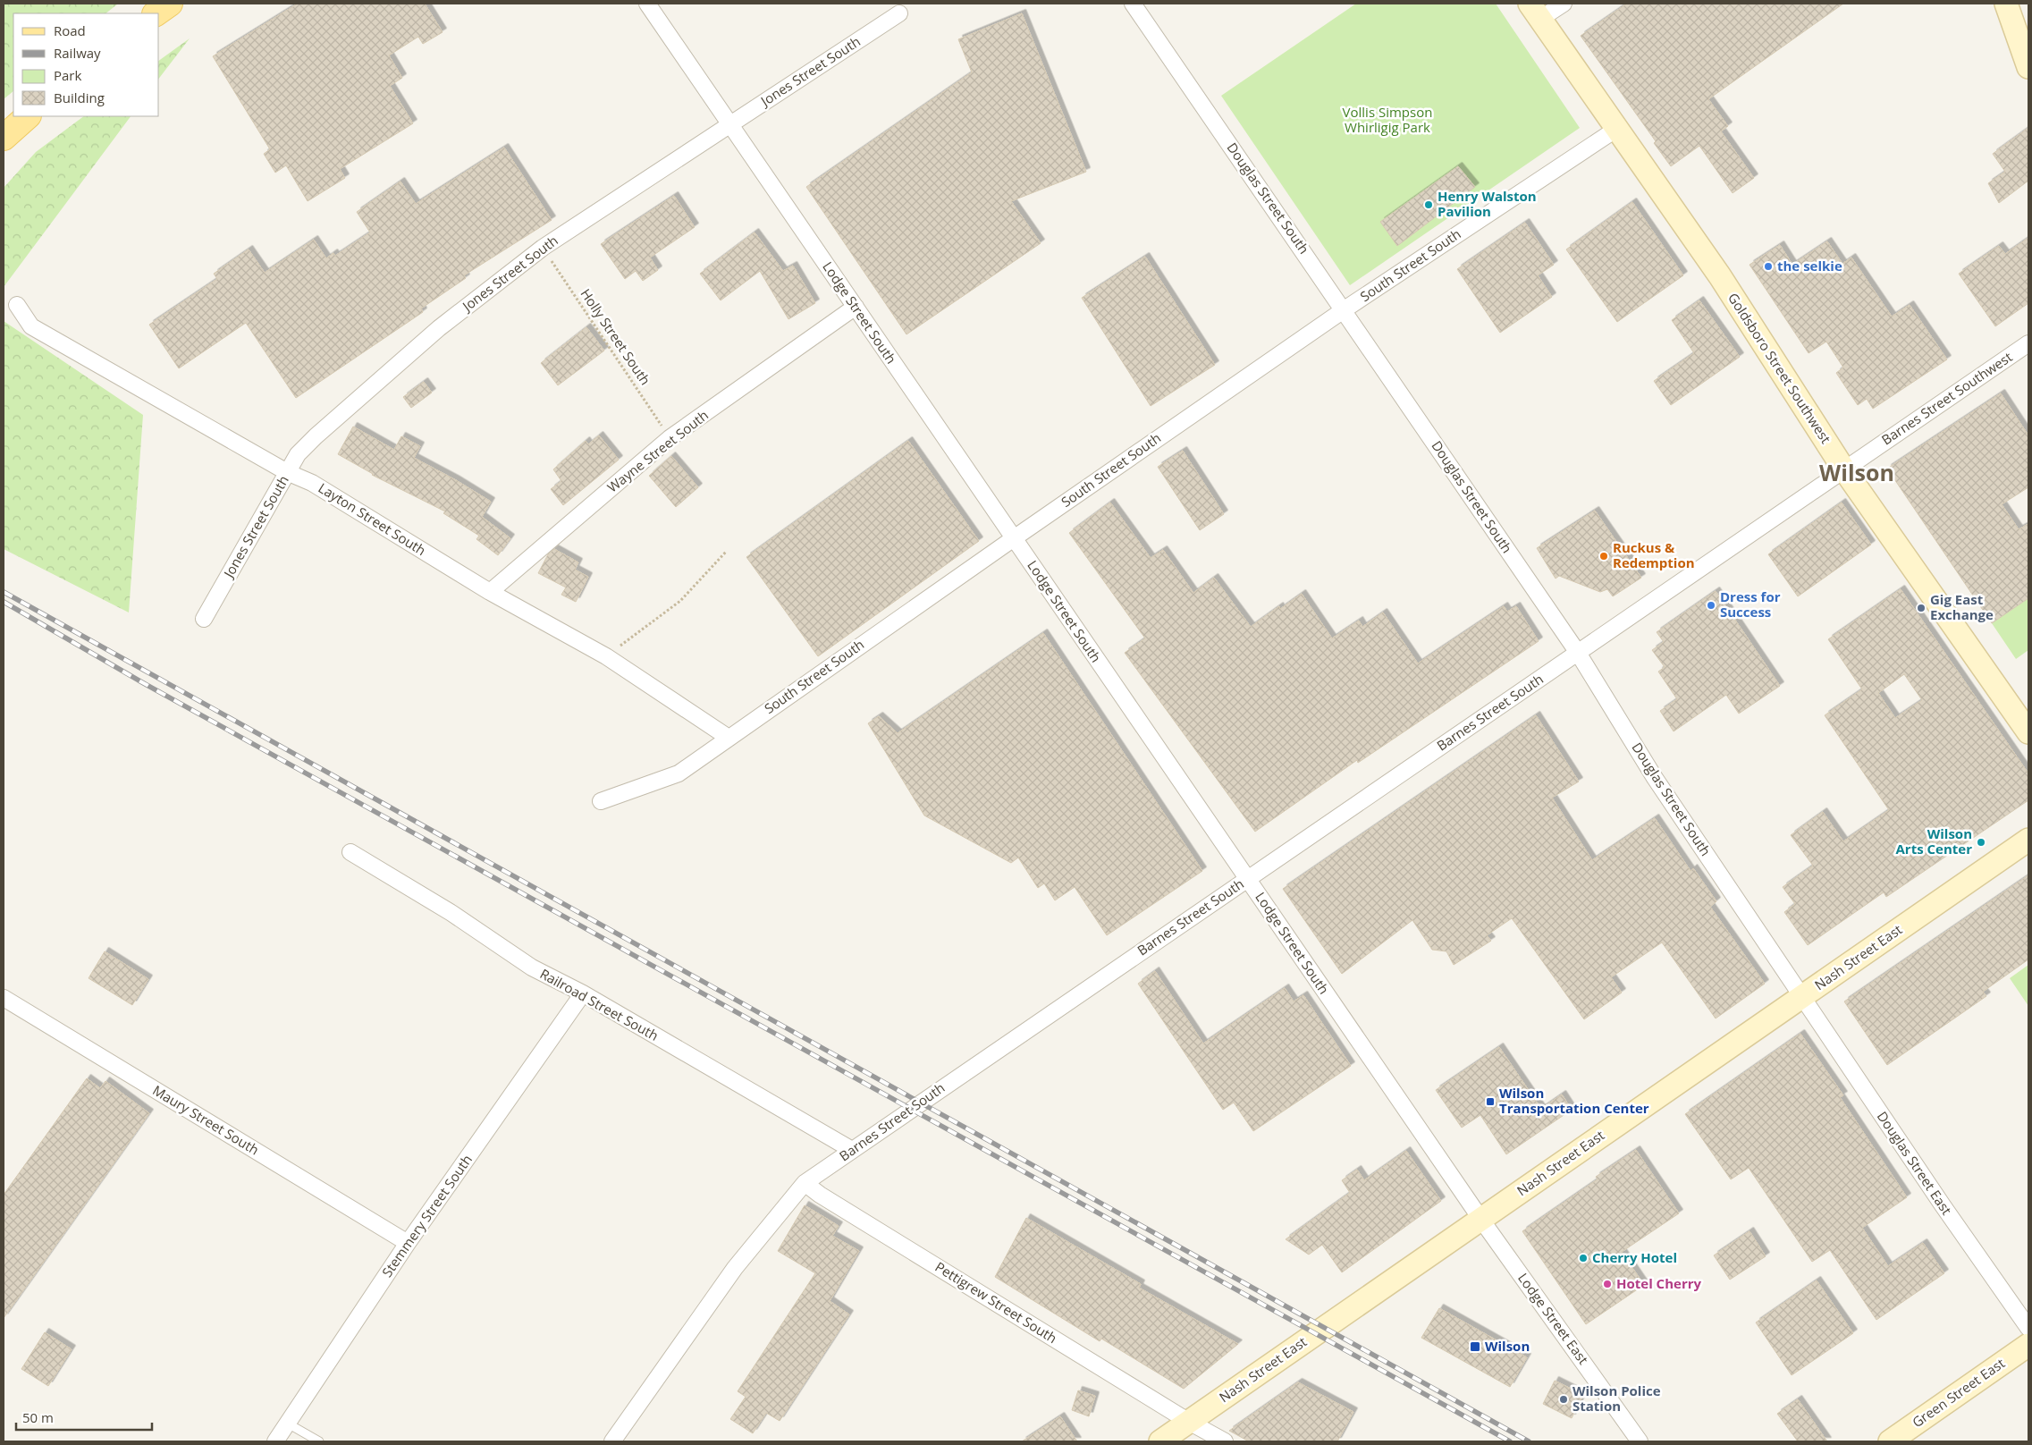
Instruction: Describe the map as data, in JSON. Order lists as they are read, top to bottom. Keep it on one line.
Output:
{"streets":{"main road":["Goldsboro Street Southwest","Nash Street East","Green Street East"],"street":["Jones Street South","Douglas Street South","South Street South","Lodge Street South","Barnes Street Southwest","Wayne Street South","Layton Street South","Barnes Street South","Railroad Street South","Maury Street South","Douglas Street East","Stemmery Street South","Pettigrew Street South","Lodge Street East"],"path":["Holly Street South"]},"crossings":[["Jones Street South","Lodge Street South"],["Jones Street South","Holly Street South"],["Jones Street South","Layton Street South"],["Douglas Street South","South Street South"],["Douglas Street South","Barnes Street South"],["Douglas Street South","Nash Street East"],["Douglas Street South","Douglas Street East"],["South Street South","Lodge Street South"],["South Street South","Goldsboro Street Southwest"],["South Street South","Layton Street South"],["Lodge Street South","Wayne Street South"],["Lodge Street South","Barnes Street South"],["Lodge Street South","Nash Street East"],["Lodge Street South","Lodge Street East"],["Holly Street South","Wayne Street South"],["Goldsboro Street Southwest","Barnes Street Southwest"],["Goldsboro Street Southwest","Barnes Street South"],["Barnes Street Southwest","Barnes Street South"],["Wayne Street South","Layton Street South"],["Barnes Street South","Railroad Street South"],["Barnes Street South","Pettigrew Street South"],["Nash Street East","Douglas Street East"],["Nash Street East","Pettigrew Street South"],["Nash Street East","Lodge Street East"],["Railroad Street South","Stemmery Street South"],["Maury Street South","Stemmery Street South"]],"districts":["Wilson"],"parks":["Vollis Simpson Whirligig Park"],"places":{"other":["Henry Walston Pavilion","the selkie","Ruckus & Redemption","Dress for Success","Gig East Exchange","Wilson Arts Center","Cherry Hotel","Hotel Cherry","Wilson Police Station"],"transit":["Wilson Transportation Center","Wilson"]},"legend":["Road","Railway","Park","Building"],"scale_bar":"50 m"}
